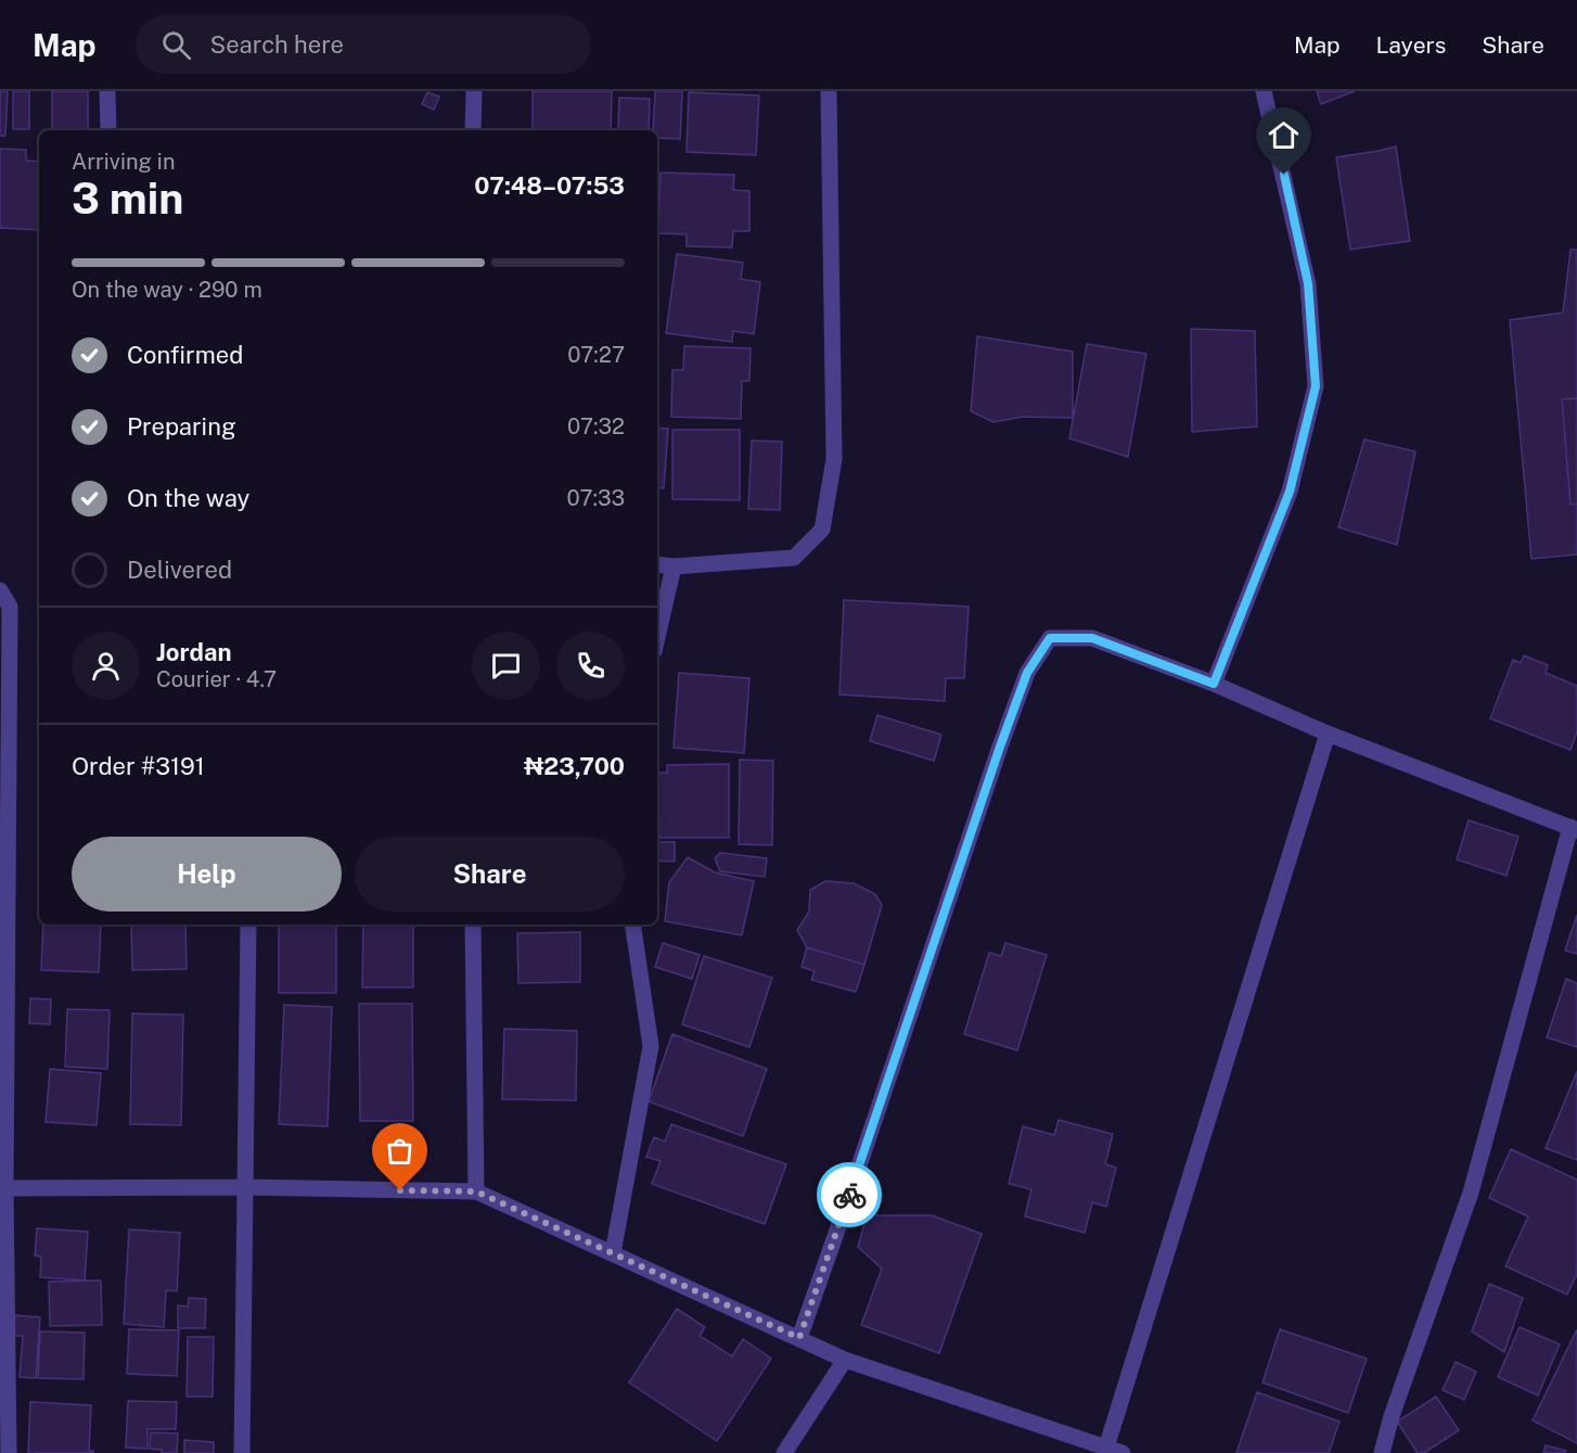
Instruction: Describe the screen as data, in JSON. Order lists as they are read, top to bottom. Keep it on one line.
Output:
{"page":{"header":"Map","search":"Search here","nav":["Map","Layers","Share"],"heading":["3 min","Arriving in","07:48–07:53"],"panel":["Jordan","Courier · 4.7","Order #3191","₦23,700"],"bar":"On the way · 290 m","list":[["Confirmed","07:27"],["Preparing","07:32"],["On the way","07:33"],"Delivered"],"buttons":["Help","Share"]}}
